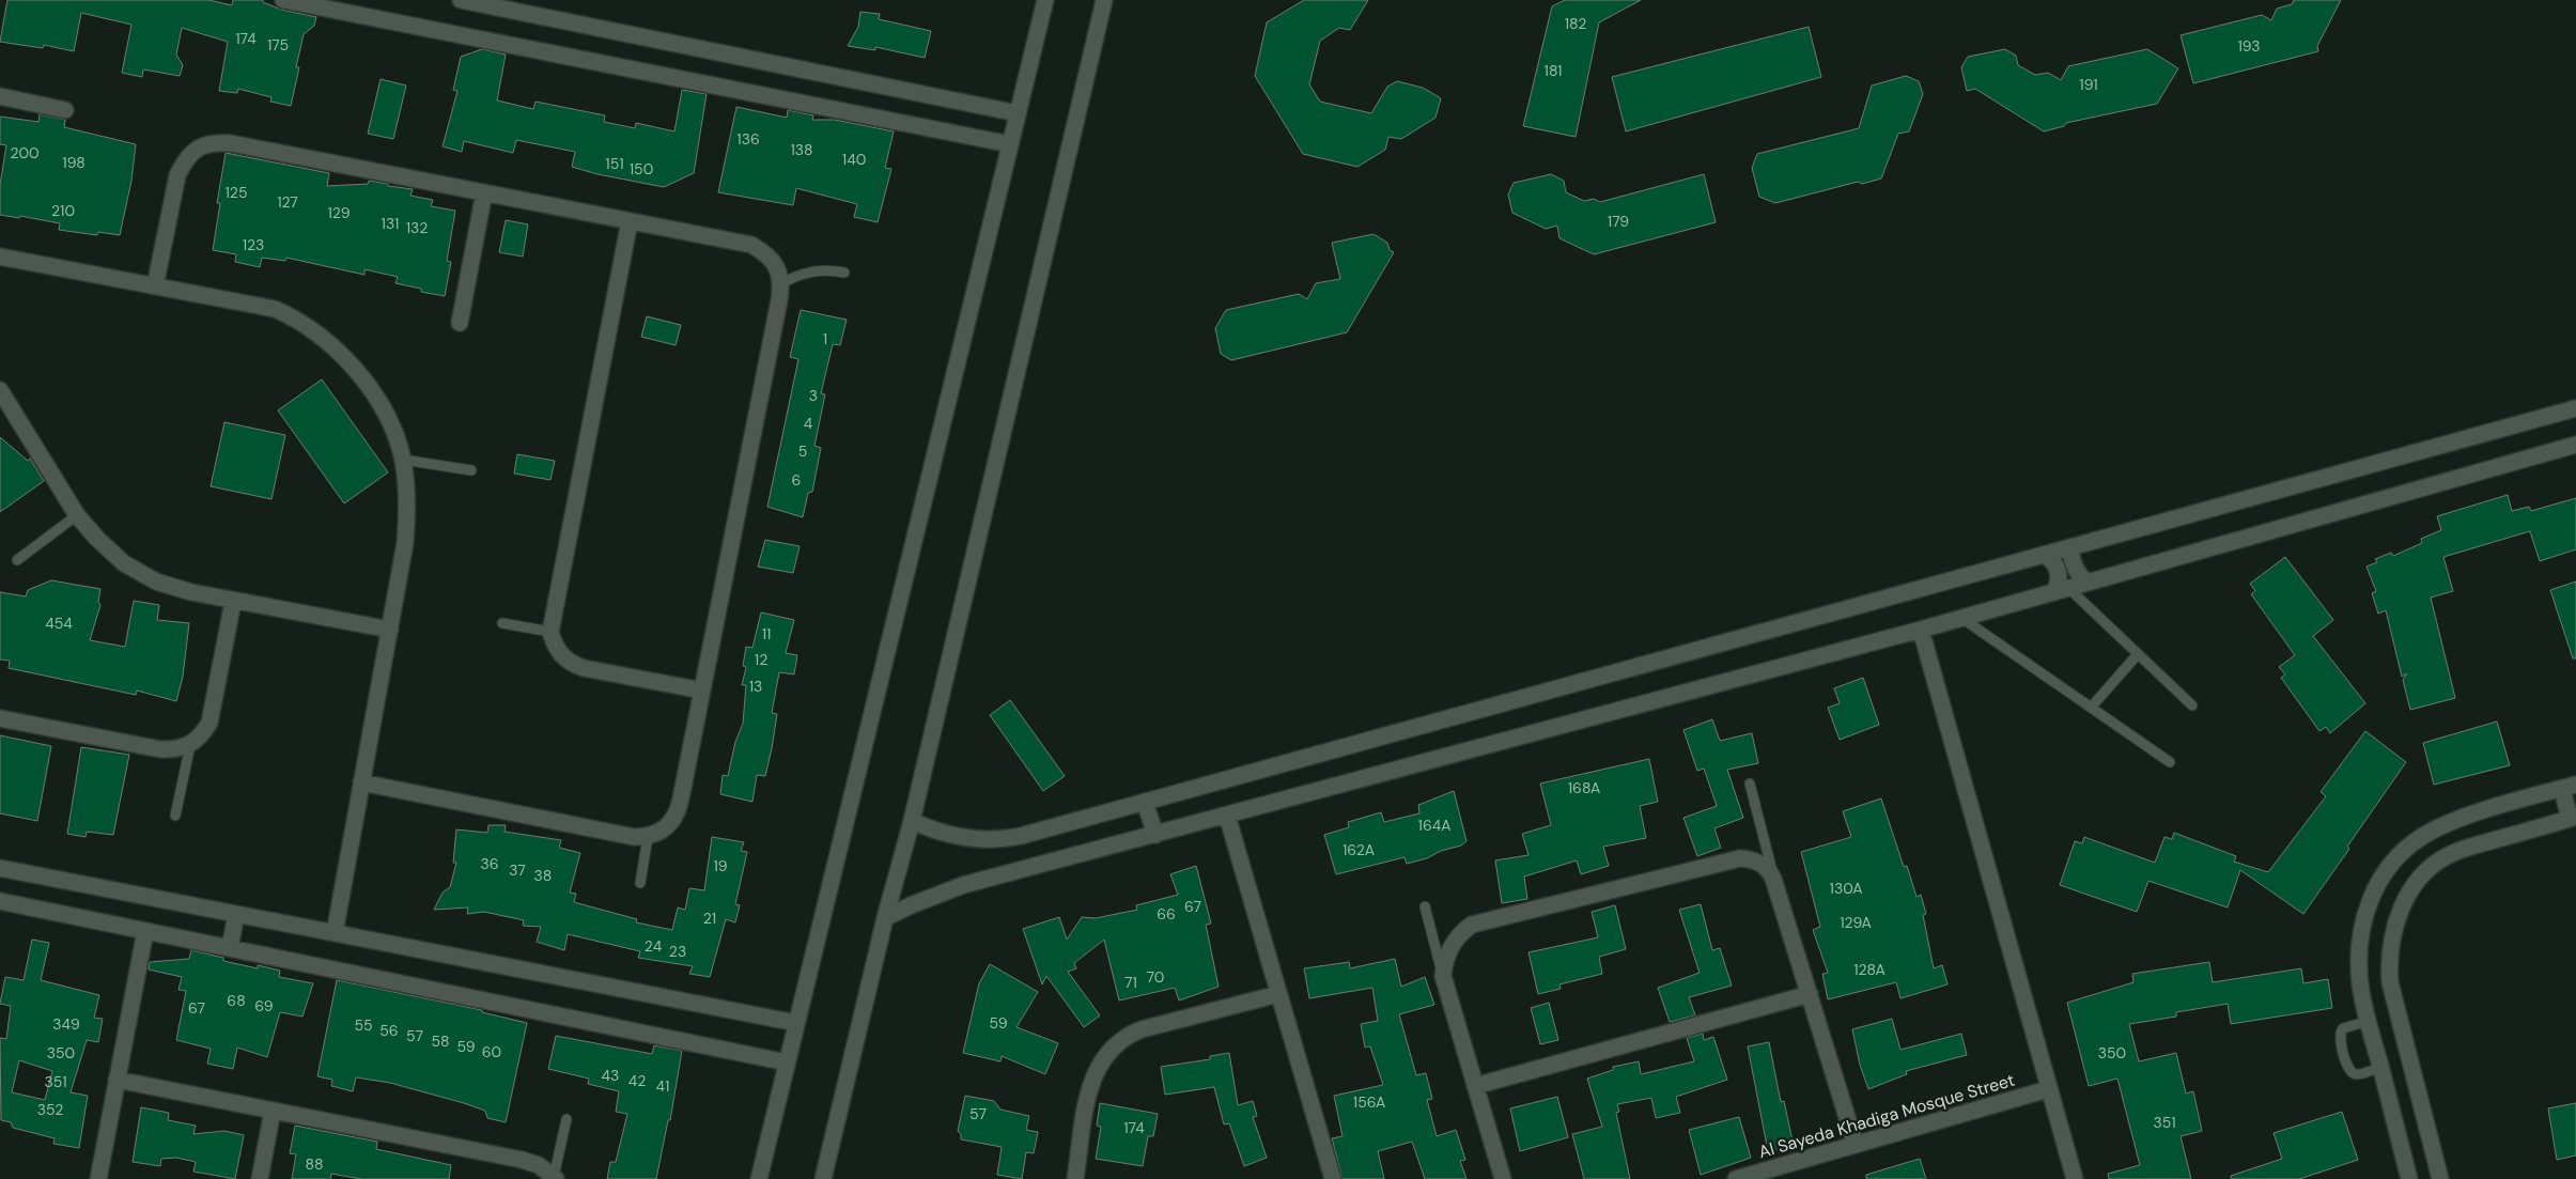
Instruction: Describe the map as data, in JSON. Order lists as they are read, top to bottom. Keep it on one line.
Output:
{"streets":{"street":["Al Sayeda Khadiga Mosque Street"]},"house_numbers":["182","174","175","193","181","191","136","138","200","140","198","151","150","125","127","210","129","179","131","132","123","1","3","4","5","6","454","11","12","13","168A","164A","162A","36","19","37","38","130A","67","66","21","129A","24","23","128A","70","71","68","69","67","59","349","55","56","57","58","59","60","350","350","43","42","351","41","156A","352","57","351","174","88"]}
